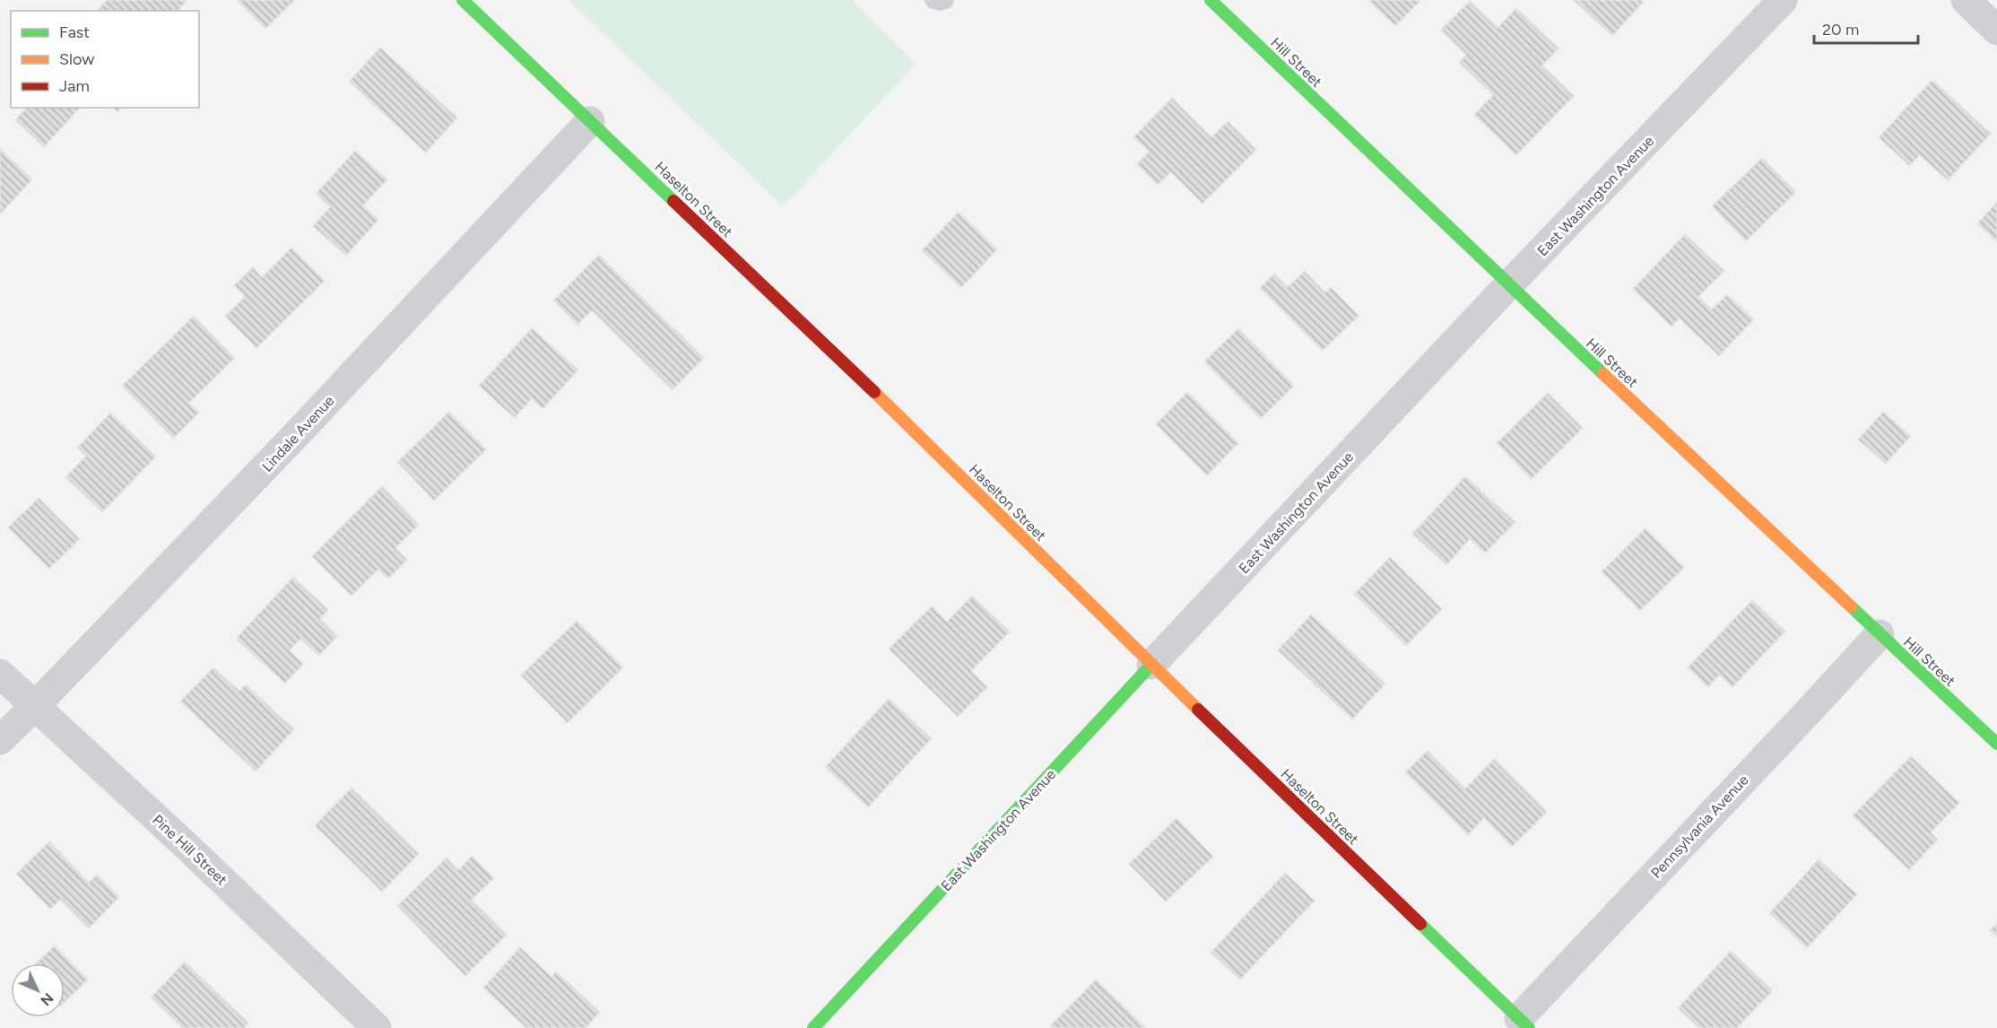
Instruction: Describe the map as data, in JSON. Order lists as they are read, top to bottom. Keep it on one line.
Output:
{"streets":{"street":["Hill Street","East Washington Avenue","Haselton Street","Lindale Avenue","Pennsylvania Avenue","Pine Hill Street"]},"crossings":[["Hill Street","East Washington Avenue"],["Hill Street","Pennsylvania Avenue"],["East Washington Avenue","Haselton Street"],["Haselton Street","Lindale Avenue"],["Haselton Street","Pennsylvania Avenue"],["Lindale Avenue","Pine Hill Street"]],"legend":["Fast","Slow","Jam"],"scale_bar":"20 m","north":"bottom right"}
